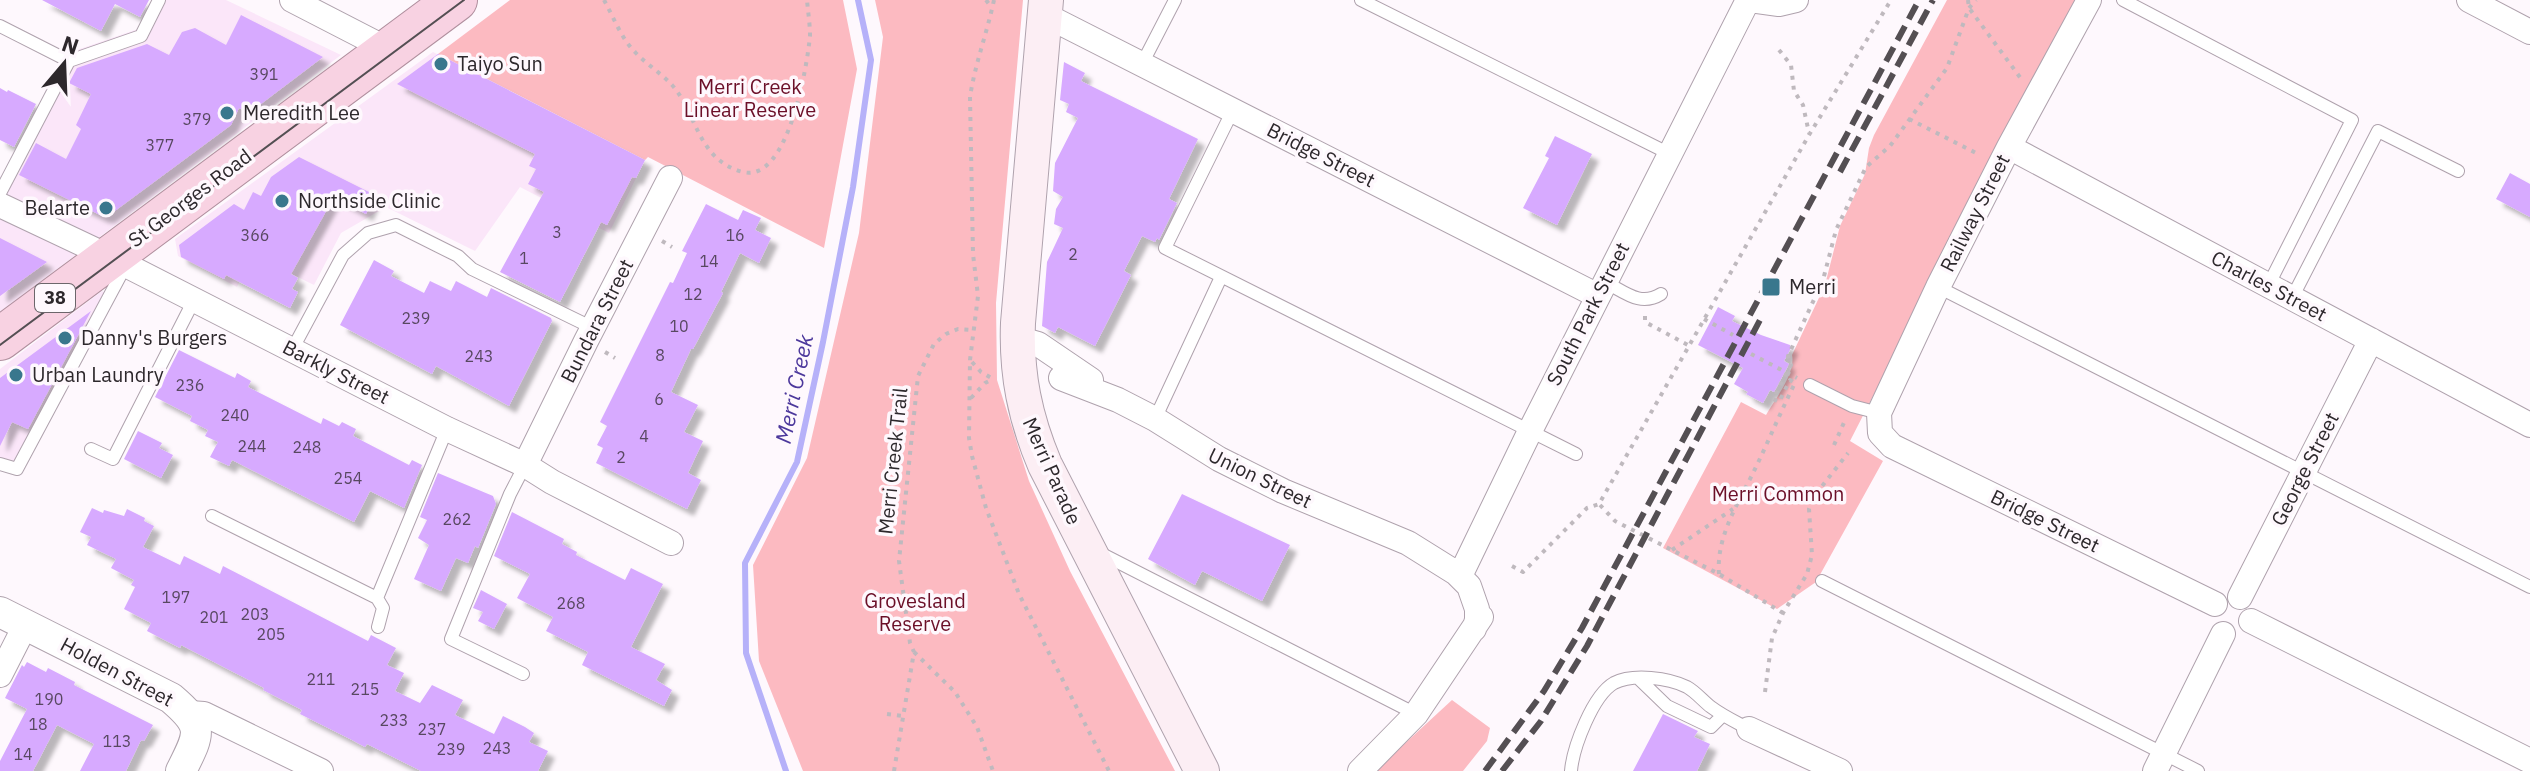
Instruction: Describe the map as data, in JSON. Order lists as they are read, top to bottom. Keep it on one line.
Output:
{"streets":{"highway":["St Georges Road","38"],"main road":["Merri Parade"],"street":["Bridge Street","Railway Street","Charles Street","South Park Street","Bundara Street","Barkly Street","George Street","Union Street","Holden Street"],"path":["Merri Creek Trail"]},"crossings":[["Bridge Street","Railway Street"],["Bridge Street","South Park Street"],["Bridge Street","George Street"],["Bridge Street","Merri Parade"],["St Georges Road","Barkly Street"],["Railway Street","Charles Street"],["Charles Street","George Street"],["South Park Street","Union Street"],["Bundara Street","Barkly Street"],["Merri Parade","Union Street"]],"water":["Merri Creek"],"parks":["Merri Creek Linear Reserve","Merri Common","Grovesland Reserve"],"places":{"other":["Taiyo Sun","Meredith Lee","Northside Clinic","Belarte","Danny's Burgers","Urban Laundry"],"transit":["Merri"]},"house_numbers":["391","379","377","3","366","16","2","1","14","12","239","10","8","243","236","6","240","4","244","248","2","254","262","197","268","203","201","205","211","215","190","233","18","237","113","243","239","14"],"north":"top"}
